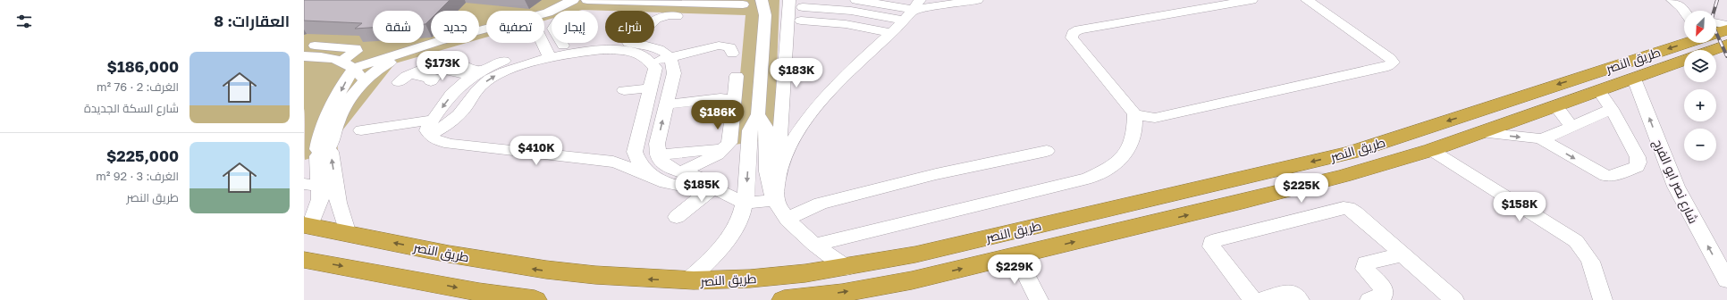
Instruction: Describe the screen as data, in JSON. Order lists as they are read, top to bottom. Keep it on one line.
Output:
{"streets":{"highway":["طريق النصر"],"street":["شارع نصر ابو الفرج"]},"crossings":[["طريق النصر","شارع نصر ابو الفرج"]],"one_way":["شارع نصر ابو الفرج"],"north":"bottom left","page":{"heading":"العقارات: 8","map_buttons":["+","−"],"chip":["شراء","إيجار","تصفية","جديد","شقة"],"list":[{"name":"$186,000","note":"الغرف: 2 · 76 m² · شارع السكة الجديدة"},{"name":"$225,000","note":"الغرف: 3 · 92 m² · طريق النصر"}],"price":["$173K","$183K","$186K","$410K","$185K","$225K","$158K","$229K"]}}
